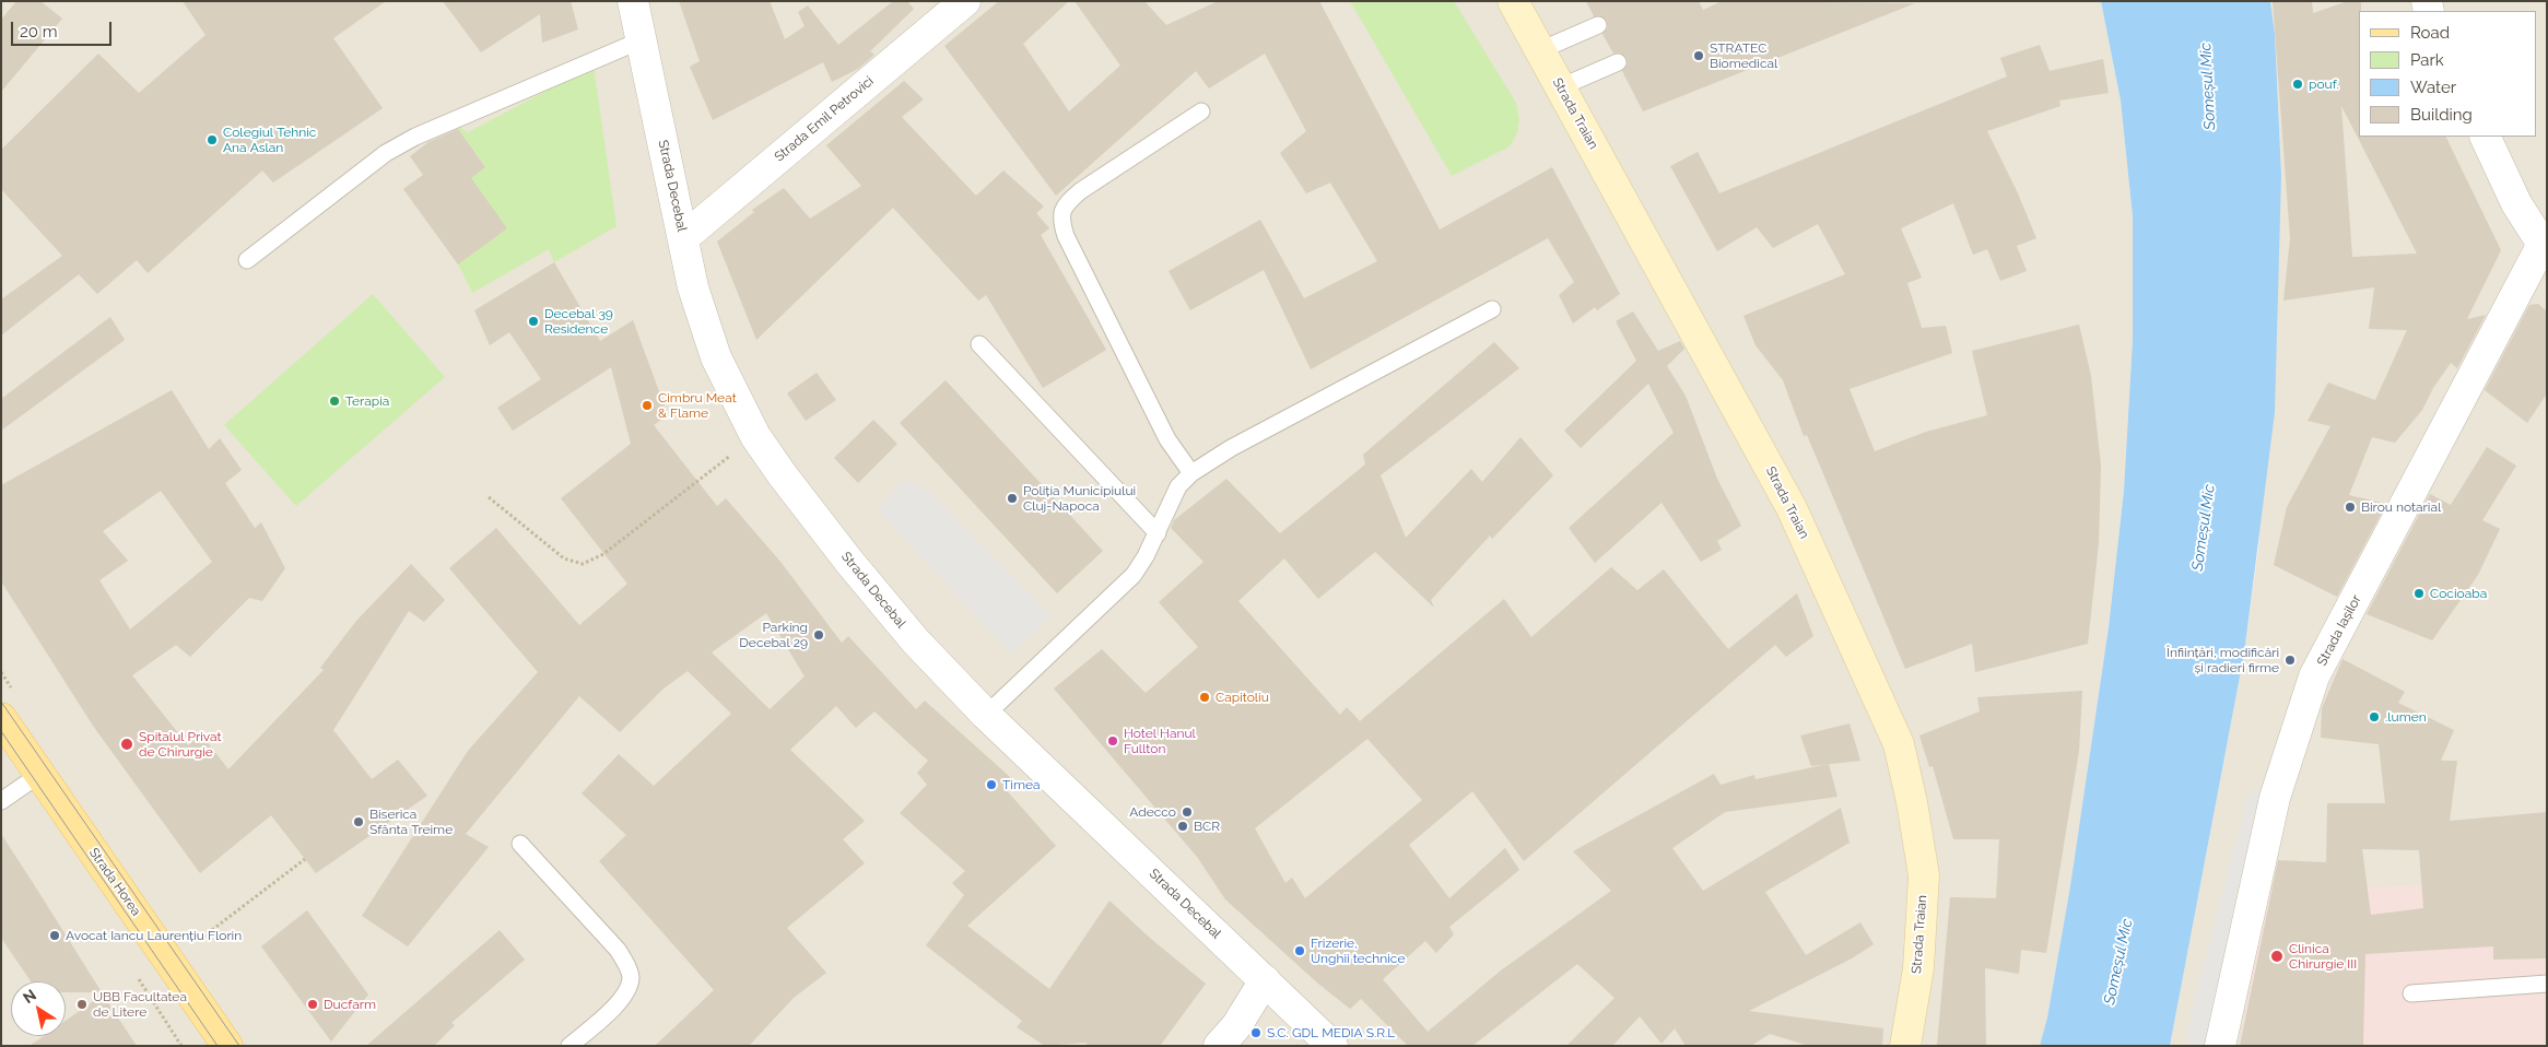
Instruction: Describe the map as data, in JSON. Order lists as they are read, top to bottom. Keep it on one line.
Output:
{"streets":{"main road":["Strada Traian","Strada Horea"],"street":["Strada Emil Petrovici","Strada Decebal","Strada Iașilor"]},"crossings":[["Strada Emil Petrovici","Strada Decebal"]],"water":["Someșul Mic"],"places":["STRATEC Biomedical","pouf.","Colegiul Tehnic Ana Aslan","Decebal 39 Residence","Terapia","Cimbru Meat & Flame","Poliția Municipiului Cluj-Napoca","Birou notarial","Cocioaba","Parking Decebal 29","Înființări, modificări și radieri firme","Capitoliu",".lumen","Hotel Hanul Fullton","Spitalul Privat de Chirurgie","Timea","Adecco","Biserica Sfânta Treime","BCR","Avocat Iancu Laurențiu Florin","Frizerie, Unghii technice","Clinica Chirurgie III","UBB Facultatea de Litere","Ducfarm","S.C. GDL MEDIA S.R.L"],"legend":["Road","Park","Water","Building"],"scale_bar":"20 m","north":"top left"}
